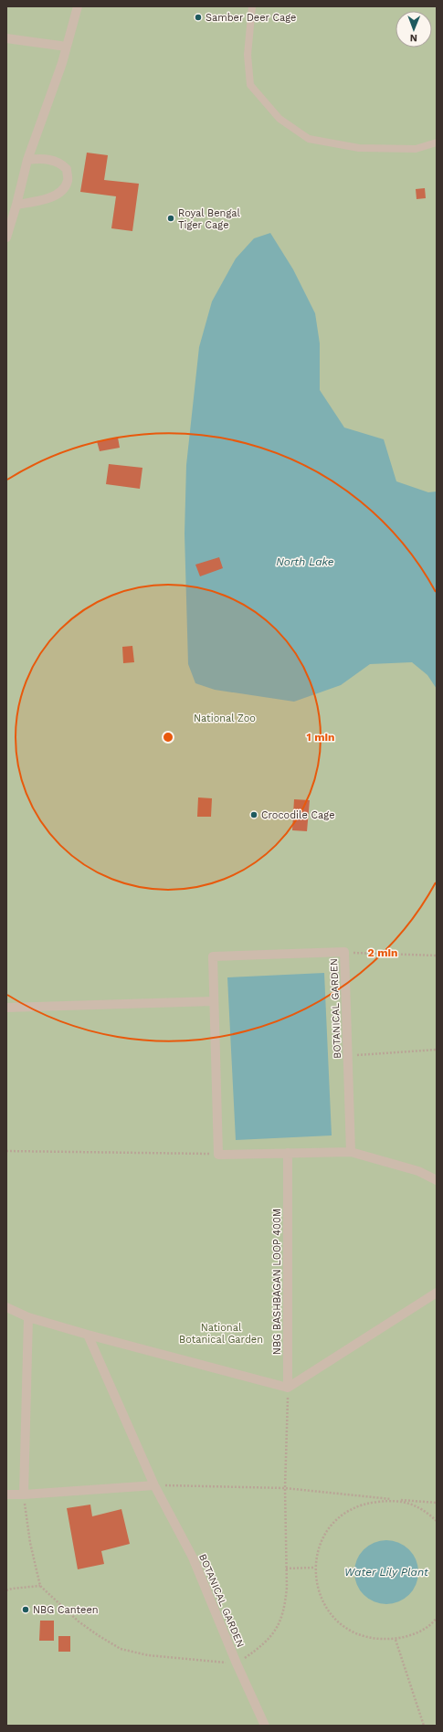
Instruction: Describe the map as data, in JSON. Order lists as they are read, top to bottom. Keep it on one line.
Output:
{"streets":{"street":["BOTANICAL GARDEN","NBG BASHBAGAN LOOP 400M"]},"water":["North Lake","Water Lily Plant"],"parks":["National Zoo","National Botanical Garden"],"places":["Samber Deer Cage","Royal Bengal Tiger Cage","Crocodile Cage","NBG Canteen"],"north":"bottom","rings":["1 min","2 min"]}
